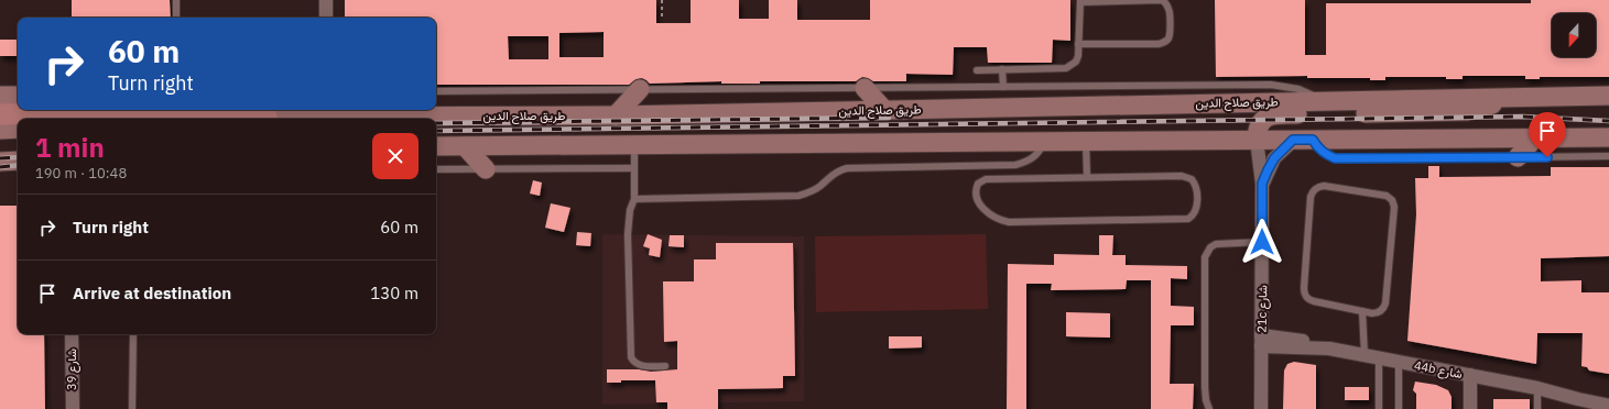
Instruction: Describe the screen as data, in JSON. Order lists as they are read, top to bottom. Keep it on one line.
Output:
{"streets":{"main road":["طريق صلاح الدين"],"street":["21c شارع","شارع 39","44b شارع"]},"crossings":[["21c شارع","44b شارع"]],"north":"bottom","page":{"turn":["60 m","Turn right"],"heading":["1 min","190 m · 10:48"],"list":[{"name":"Turn right","value":"60 m"},{"name":"Arrive at destination","value":"130 m"}]}}
